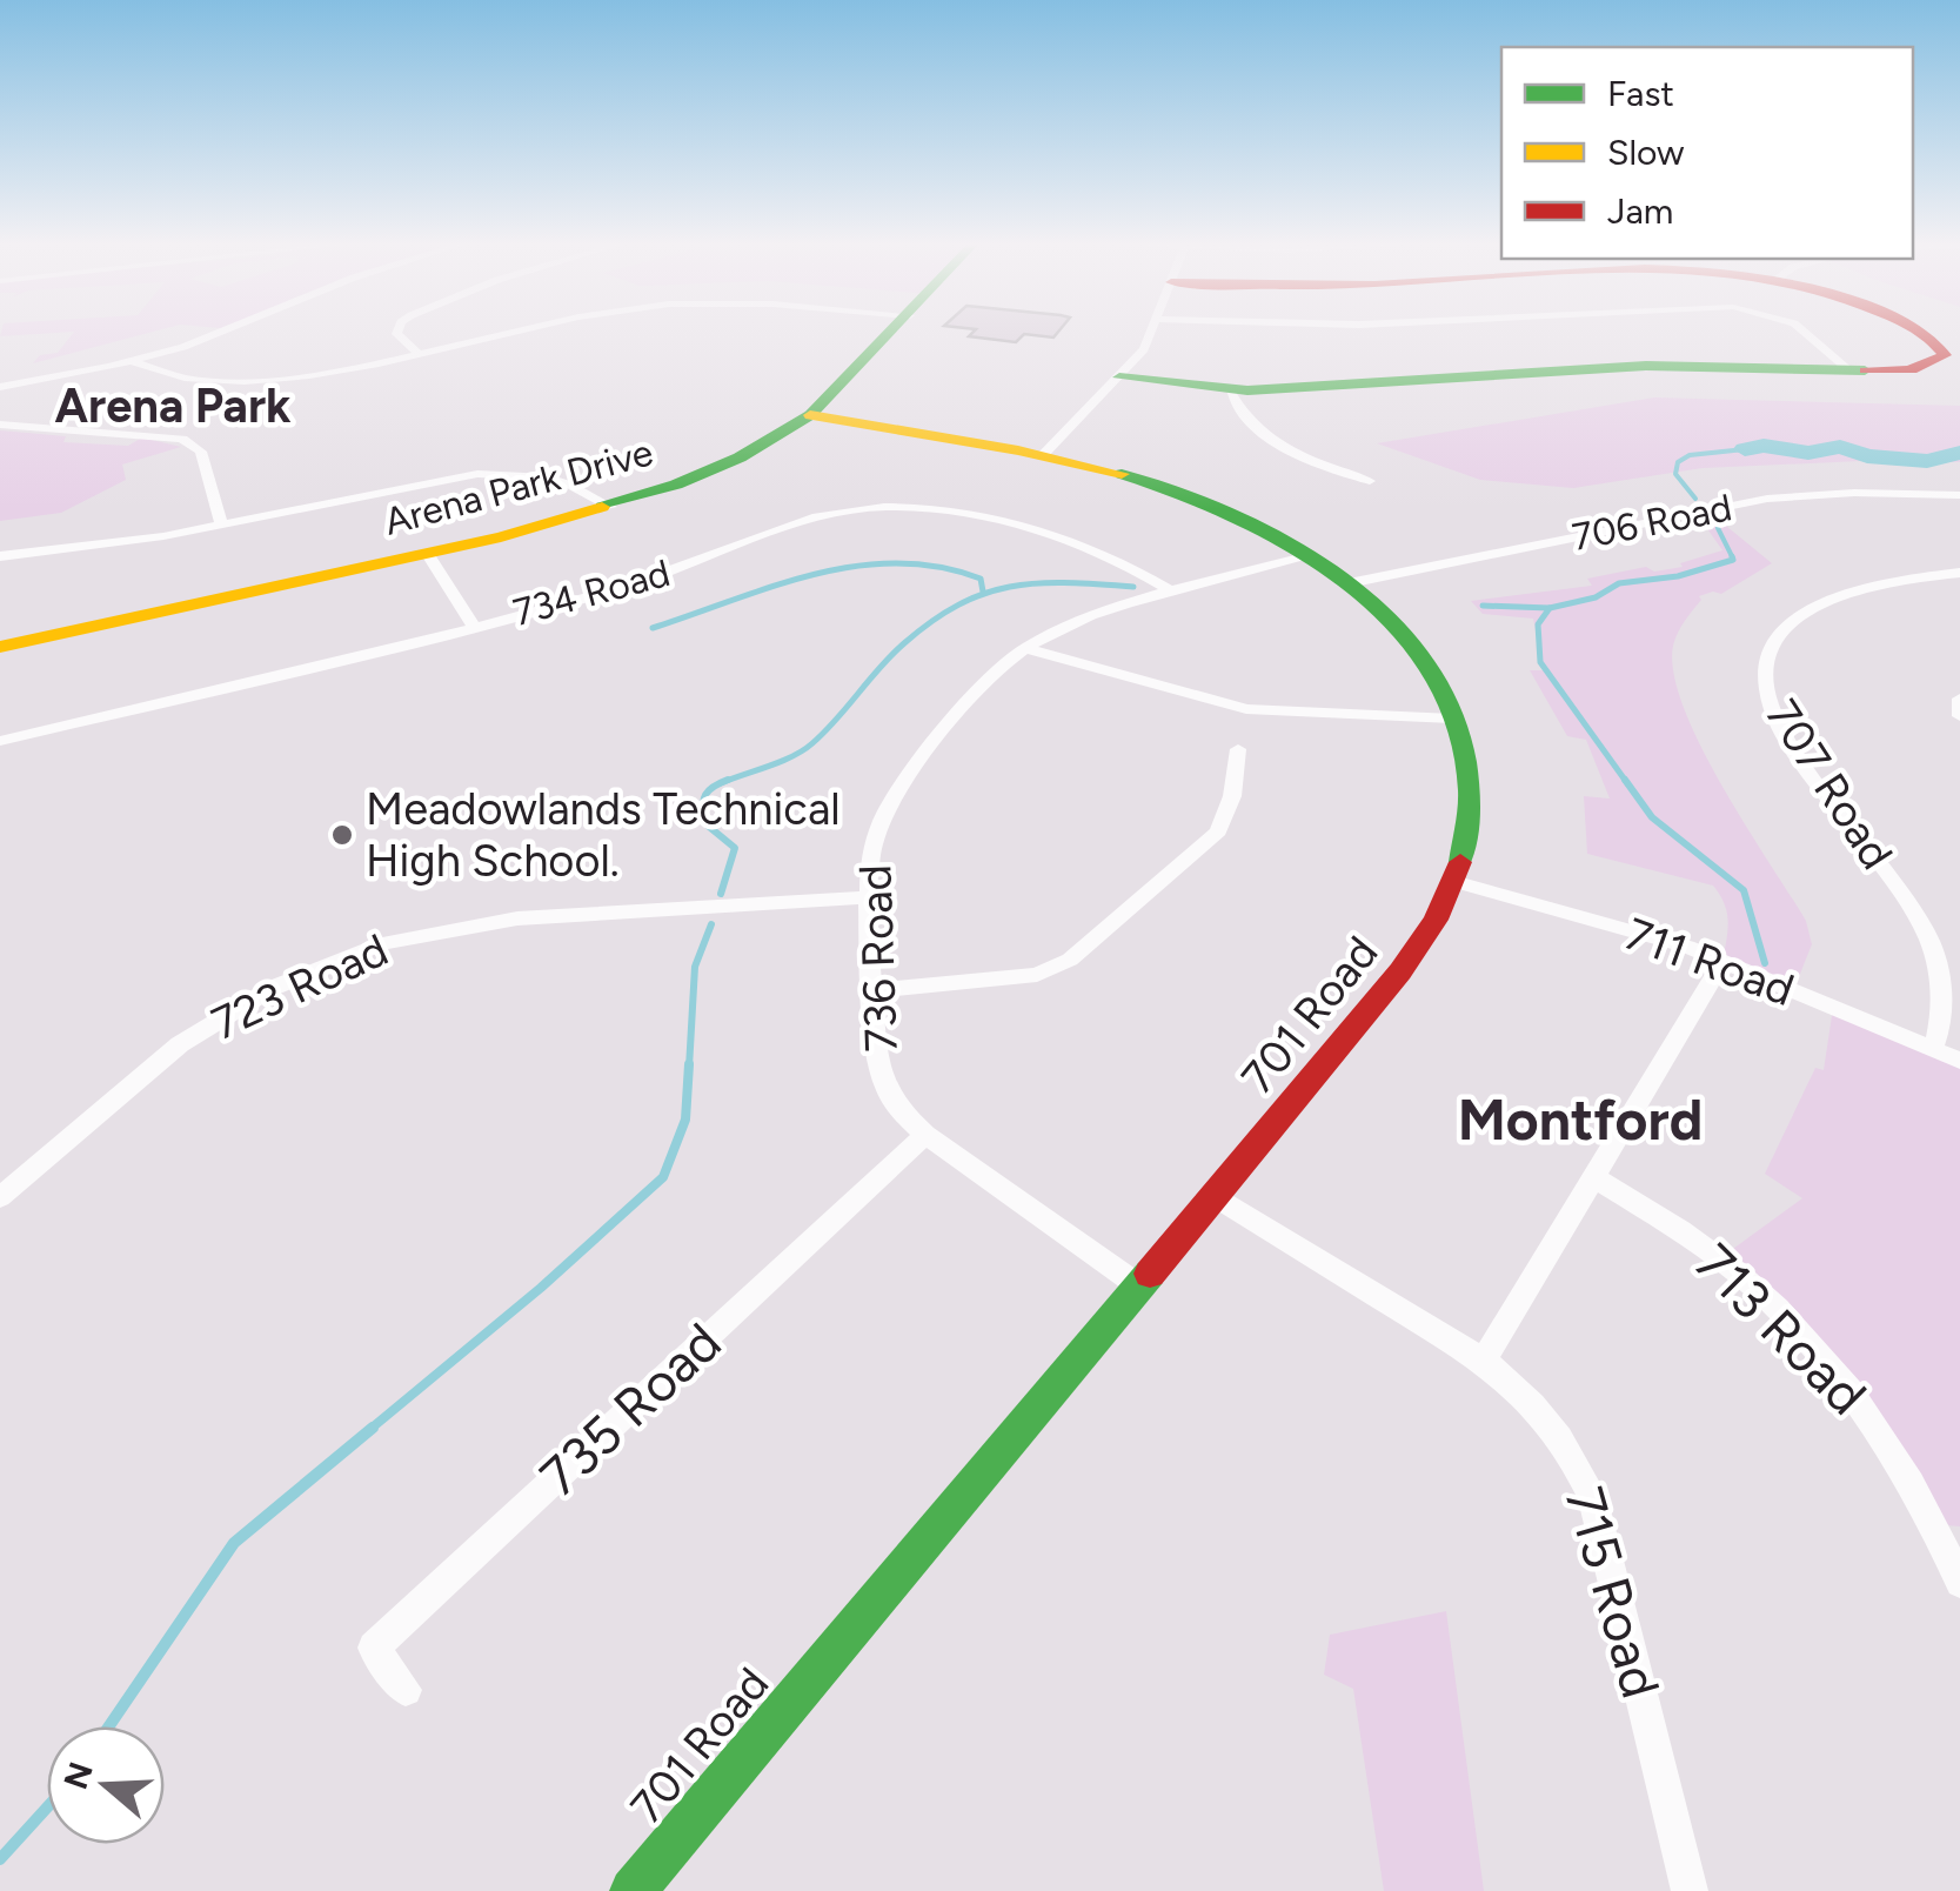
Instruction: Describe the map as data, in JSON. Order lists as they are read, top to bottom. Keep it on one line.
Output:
{"streets":{"street":["Arena Park Drive","706 Road","734 Road","707 Road","736 Road","711 Road","723 Road","701 Road","713 Road","735 Road","715 Road"]},"crossings":[["Arena Park Drive","701 Road"],["706 Road","701 Road"],["734 Road","736 Road"],["707 Road","711 Road"],["736 Road","723 Road"],["736 Road","701 Road"],["736 Road","735 Road"],["711 Road","701 Road"],["701 Road","715 Road"]],"districts":["Arena Park","Montford"],"places":["Meadowlands Technical High School."],"legend":["Fast","Slow","Jam"],"north":"left"}
